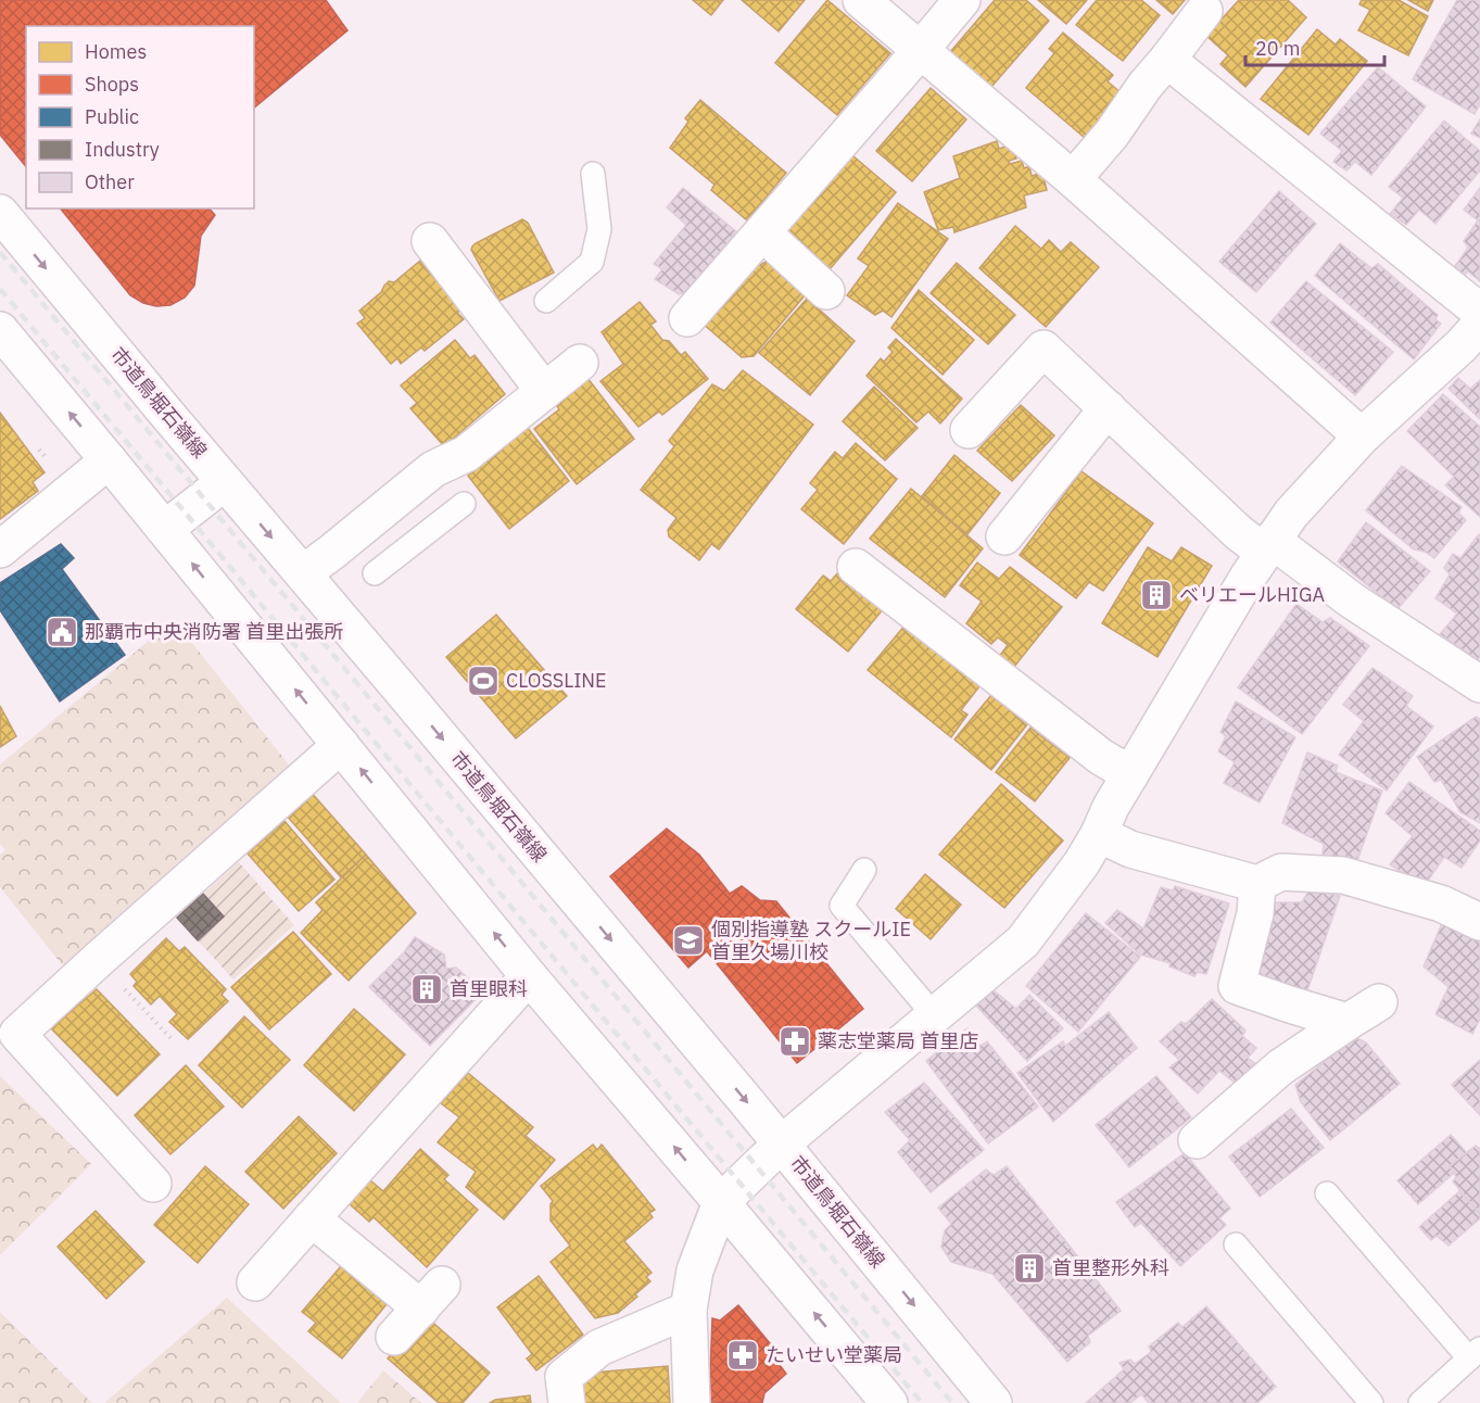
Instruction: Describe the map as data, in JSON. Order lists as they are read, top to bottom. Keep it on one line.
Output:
{"streets":{"street":["市道鳥堀石嶺線"]},"places":{"building":["ベリエールHIGA","首里眼科","首里整形外科"],"public building":["那覇市中央消防署 首里出張所"],"sports":["CLOSSLINE"],"school or university":["個別指導塾 スクールIE 首里久場川校"],"pharmacy":["薬志堂薬局 首里店","たいせい堂薬局"]},"legend":["Homes","Shops","Public","Industry","Other"],"scale_bar":"20 m"}
